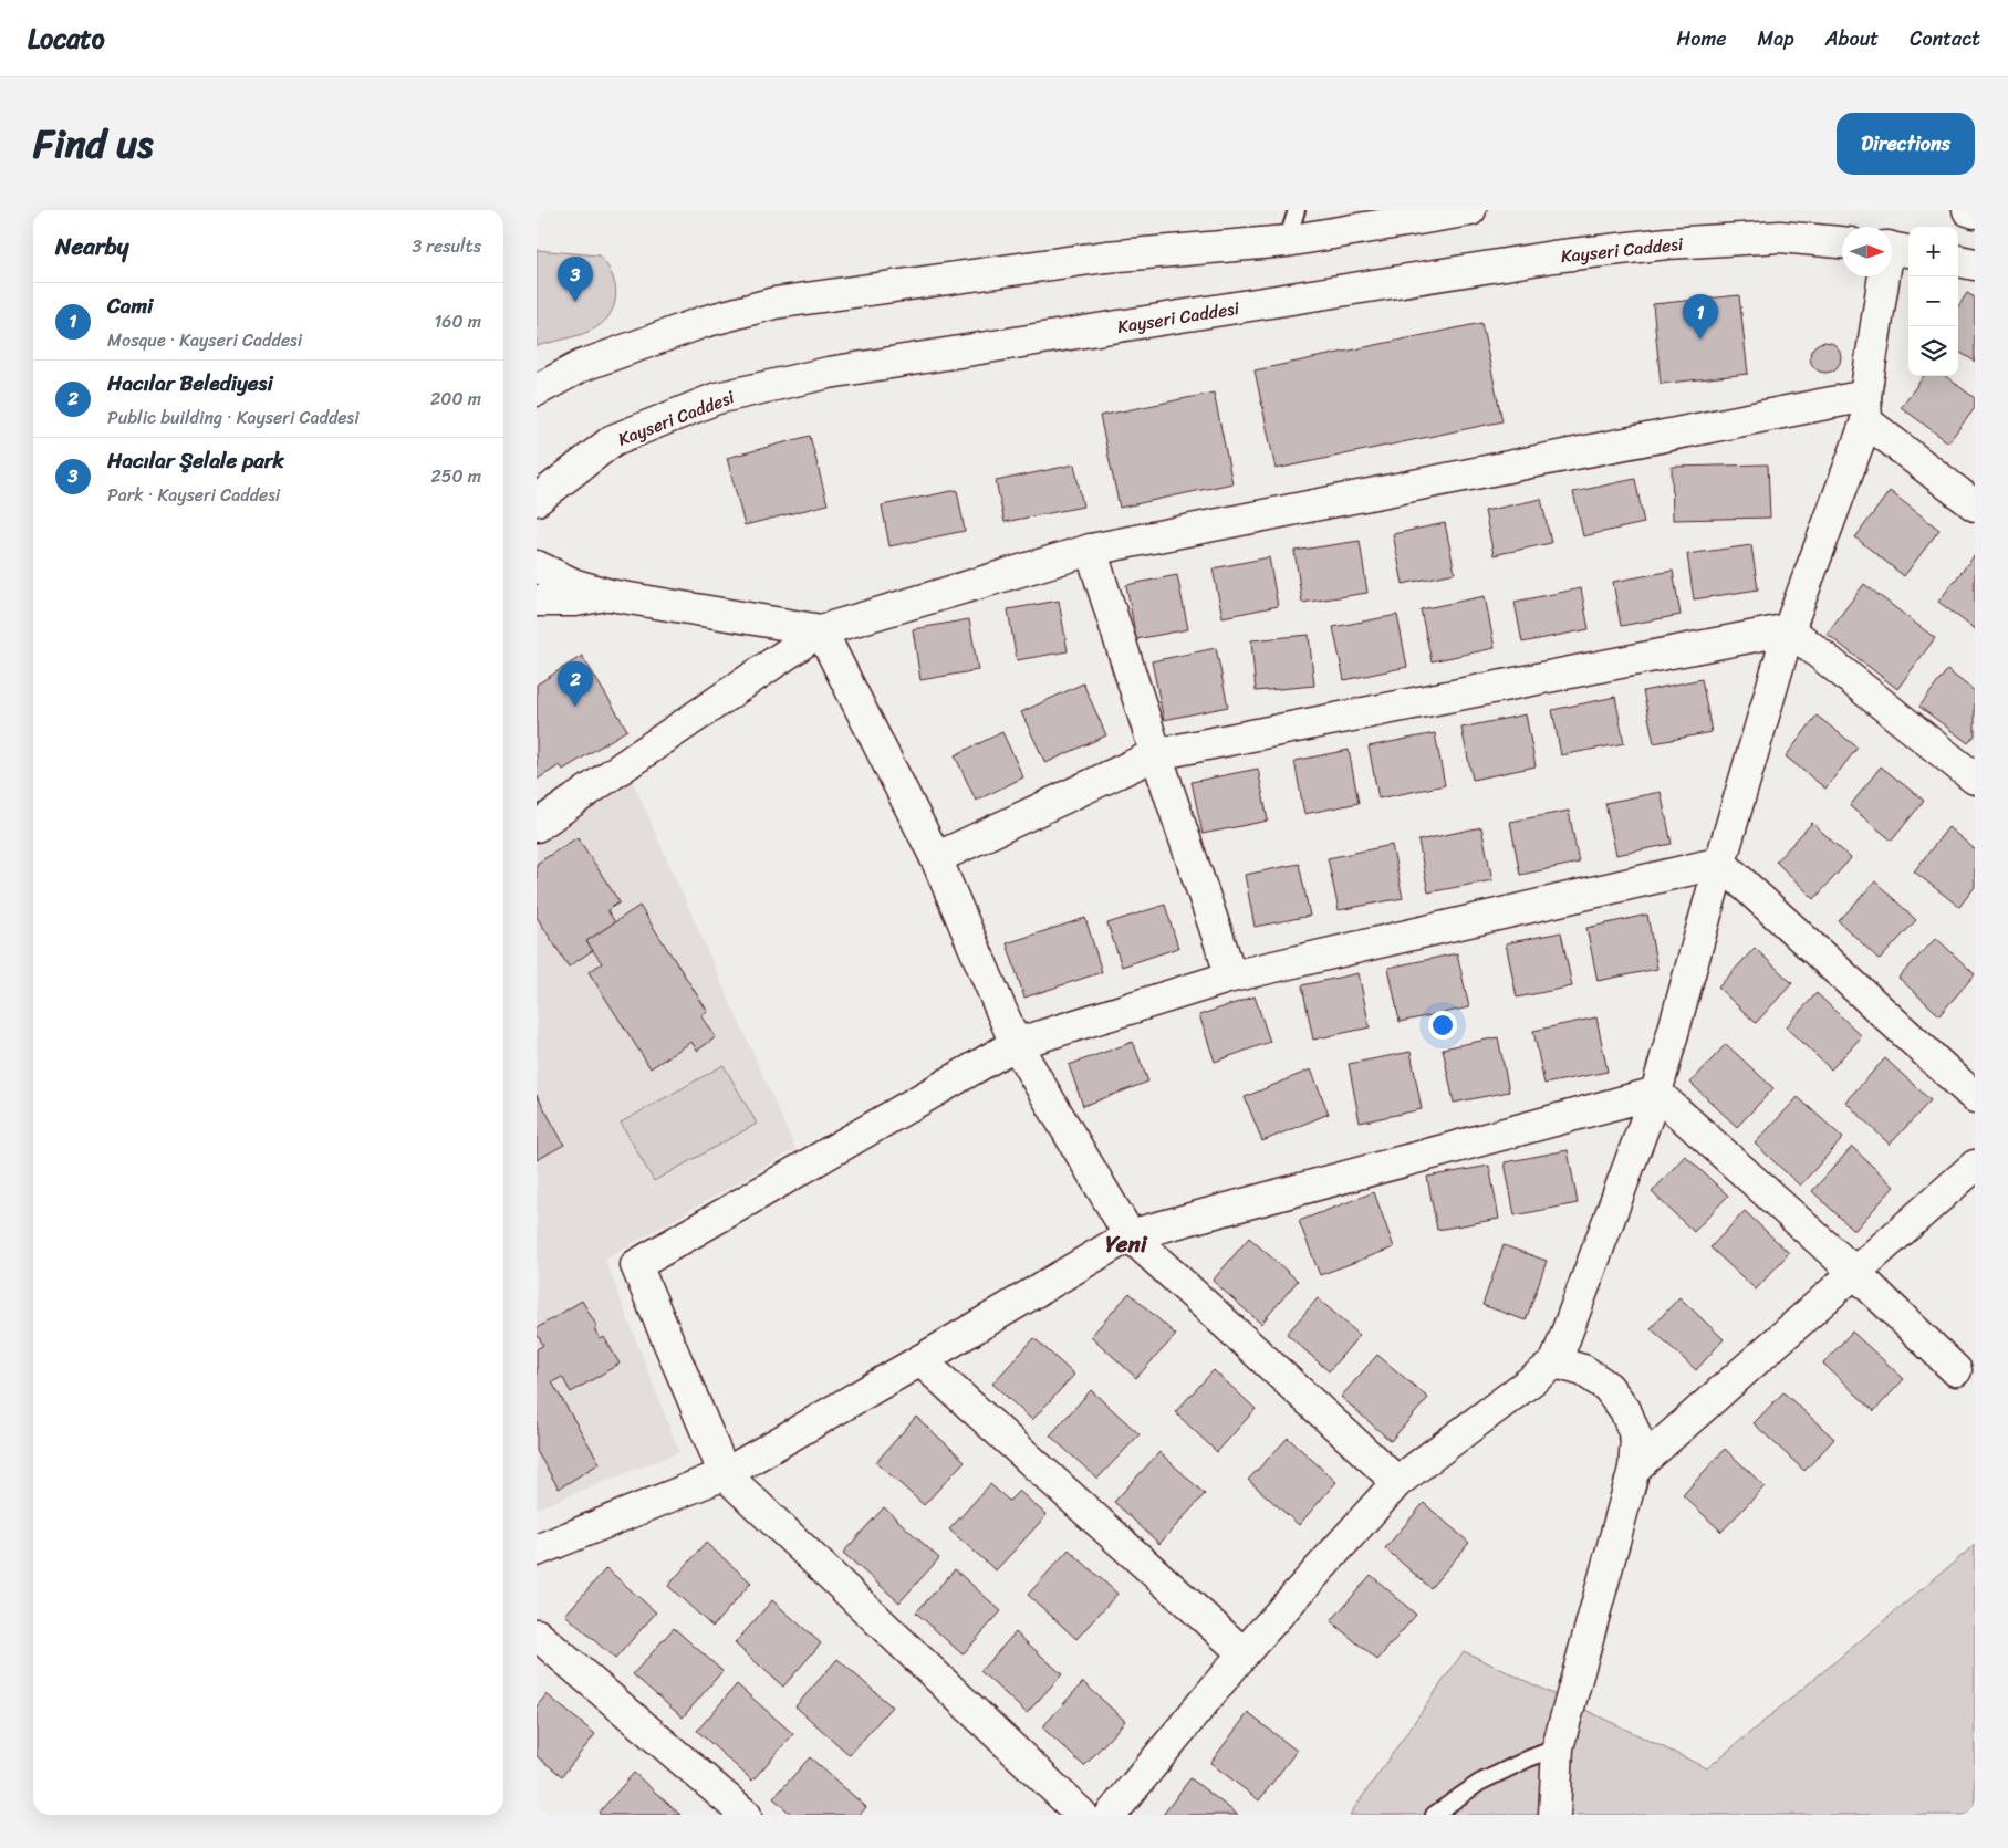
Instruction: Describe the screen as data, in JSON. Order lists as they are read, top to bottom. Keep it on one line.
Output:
{"streets":{"street":["Kayseri Caddesi"]},"districts":["Yeni"],"north":"right","page":{"header":"Locato","nav":["Home","Map","About","Contact"],"title":"Find us","buttons":"Directions","heading":["Nearby","3 results"],"map_buttons":["+","−"],"pins":["3","1","2"],"list":[{"mark":"1","name":"Cami","note":"Mosque · Kayseri Caddesi","value":"160 m"},{"mark":"2","name":"Hacılar Belediyesi","note":"Public building · Kayseri Caddesi","value":"200 m"},{"mark":"3","name":"Hacılar Şelale park","note":"Park · Kayseri Caddesi","value":"250 m"}]}}
